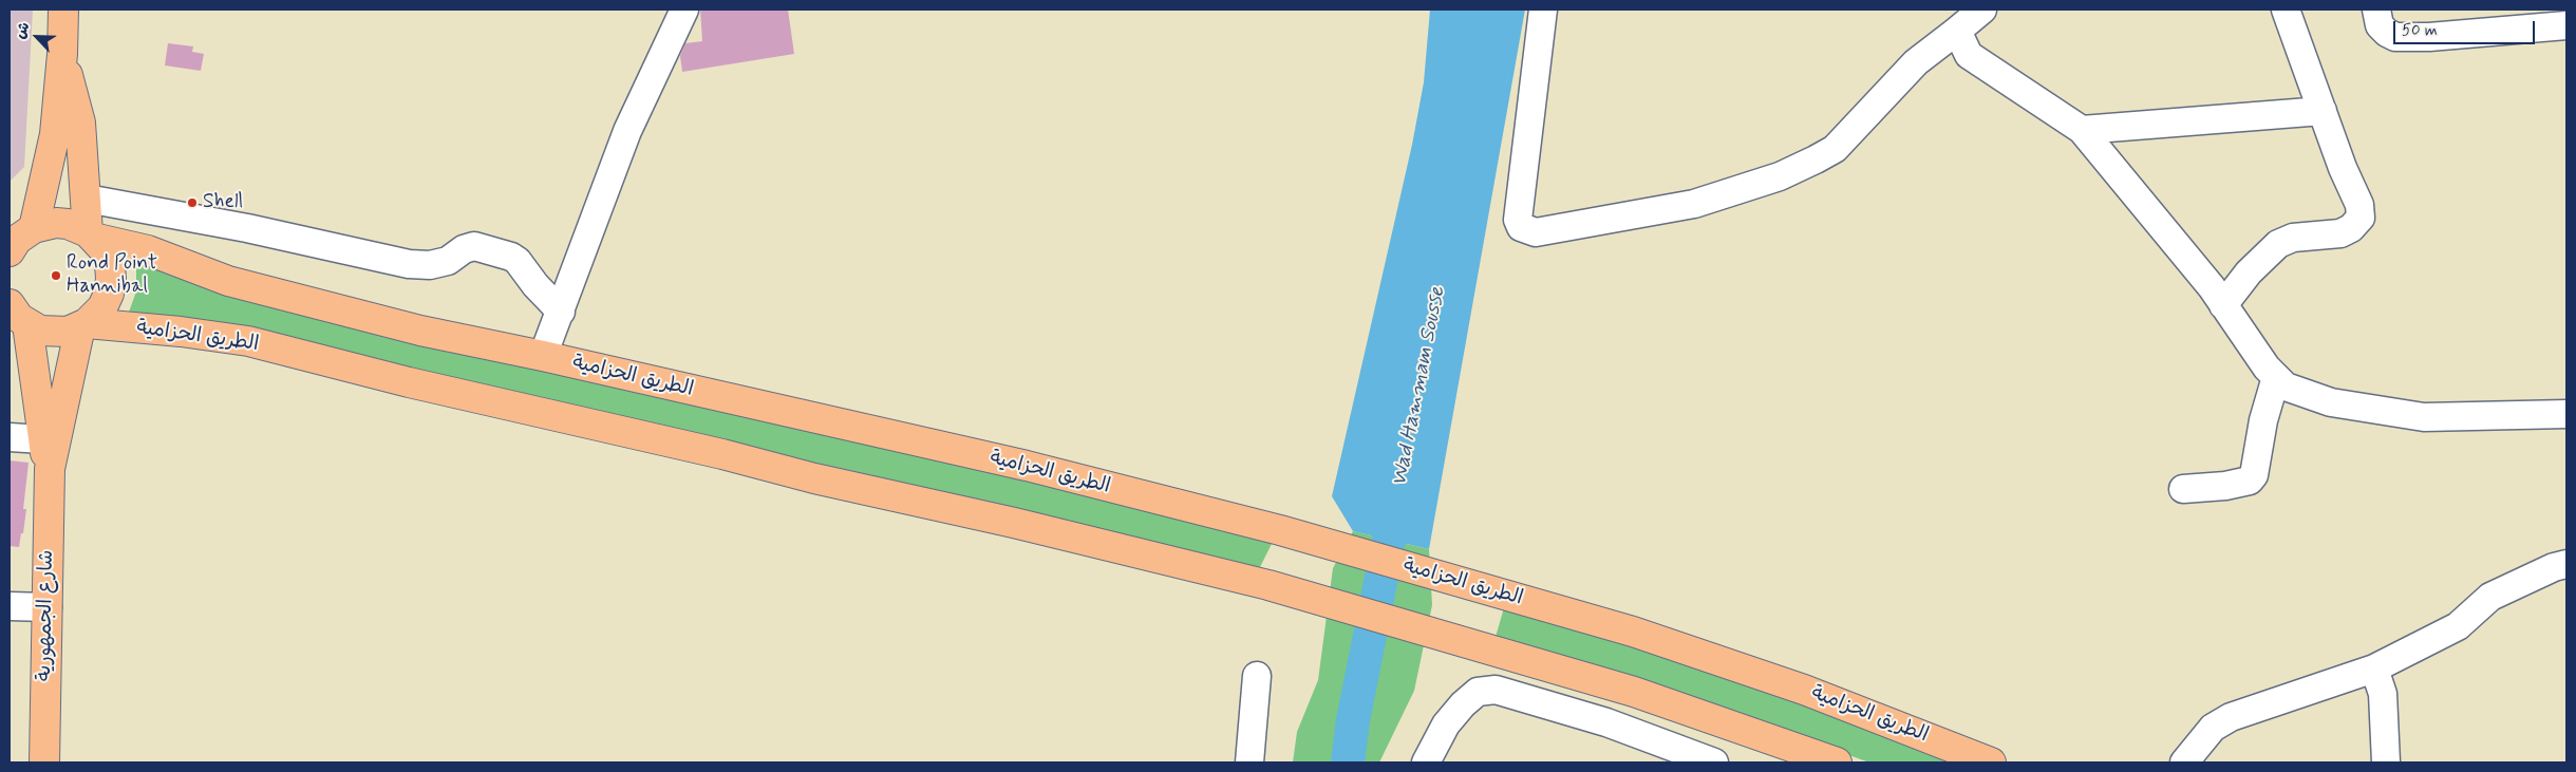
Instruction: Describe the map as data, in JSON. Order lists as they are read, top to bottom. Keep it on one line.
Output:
{"streets":{"main road":["الطريق الحزامية","شارع الجمهورية"]},"crossings":[["الطريق الحزامية","شارع الجمهورية"]],"water":["Wad Hammam Sousse"],"places":["Shell","Rond Point Hannibal"],"scale_bar":"50 m","north":"top left"}
